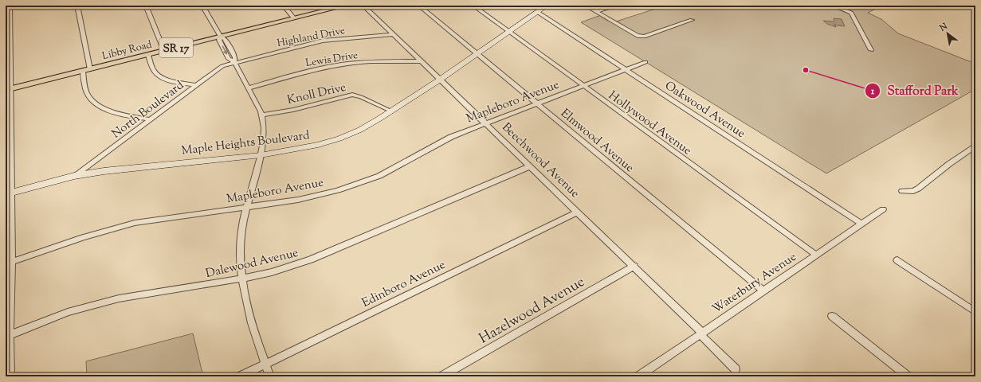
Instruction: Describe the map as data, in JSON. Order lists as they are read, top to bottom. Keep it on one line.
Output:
{"streets":{"main road":["SR 17","Libby Road"],"street":["Highland Drive","Lewis Drive","Knoll Drive","Mapleboro Avenue","North Boulevard","Oakwood Avenue","Hollywood Avenue","Elmwood Avenue","Maple Heights Boulevard","Beechwood Avenue","Dalewood Avenue","Waterbury Avenue","Edinboro Avenue","Hazelwood Avenue"]},"crossings":[["Highland Drive","North Boulevard"],["Highland Drive","Beechwood Avenue"],["Lewis Drive","Beechwood Avenue"],["Knoll Drive","Maple Heights Boulevard"],["Mapleboro Avenue","Oakwood Avenue"],["Mapleboro Avenue","Hollywood Avenue"],["Mapleboro Avenue","Elmwood Avenue"],["Mapleboro Avenue","Beechwood Avenue"],["North Boulevard","Maple Heights Boulevard"],["Oakwood Avenue","Maple Heights Boulevard"],["Oakwood Avenue","Waterbury Avenue"],["Hollywood Avenue","Maple Heights Boulevard"],["Hollywood Avenue","Waterbury Avenue"],["Elmwood Avenue","Maple Heights Boulevard"],["Elmwood Avenue","Waterbury Avenue"],["Maple Heights Boulevard","Beechwood Avenue"],["Beechwood Avenue","Dalewood Avenue"],["Beechwood Avenue","Waterbury Avenue"],["Beechwood Avenue","Edinboro Avenue"],["Beechwood Avenue","Hazelwood Avenue"]],"places":["Stafford Park"],"north":"top left"}
